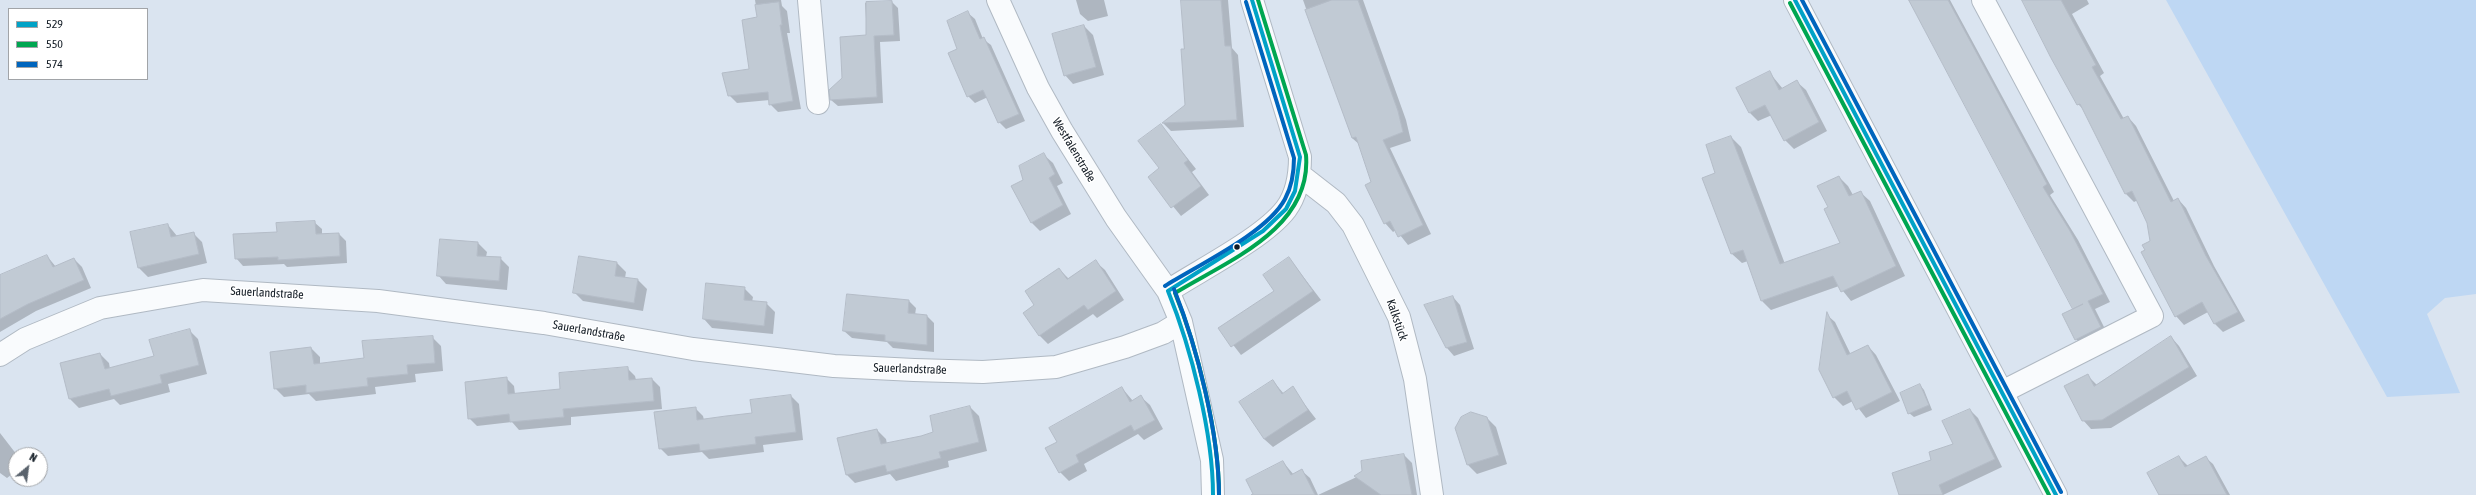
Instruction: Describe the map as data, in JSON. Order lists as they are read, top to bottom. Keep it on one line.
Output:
{"streets":{"street":["Westfalenstraße","Sauerlandstraße","Kalkstück"]},"crossings":[["Westfalenstraße","Sauerlandstraße"]],"lines":["transit line 529","transit line 550","transit line 574"],"legend":["529","550","574"],"north":"top right"}
